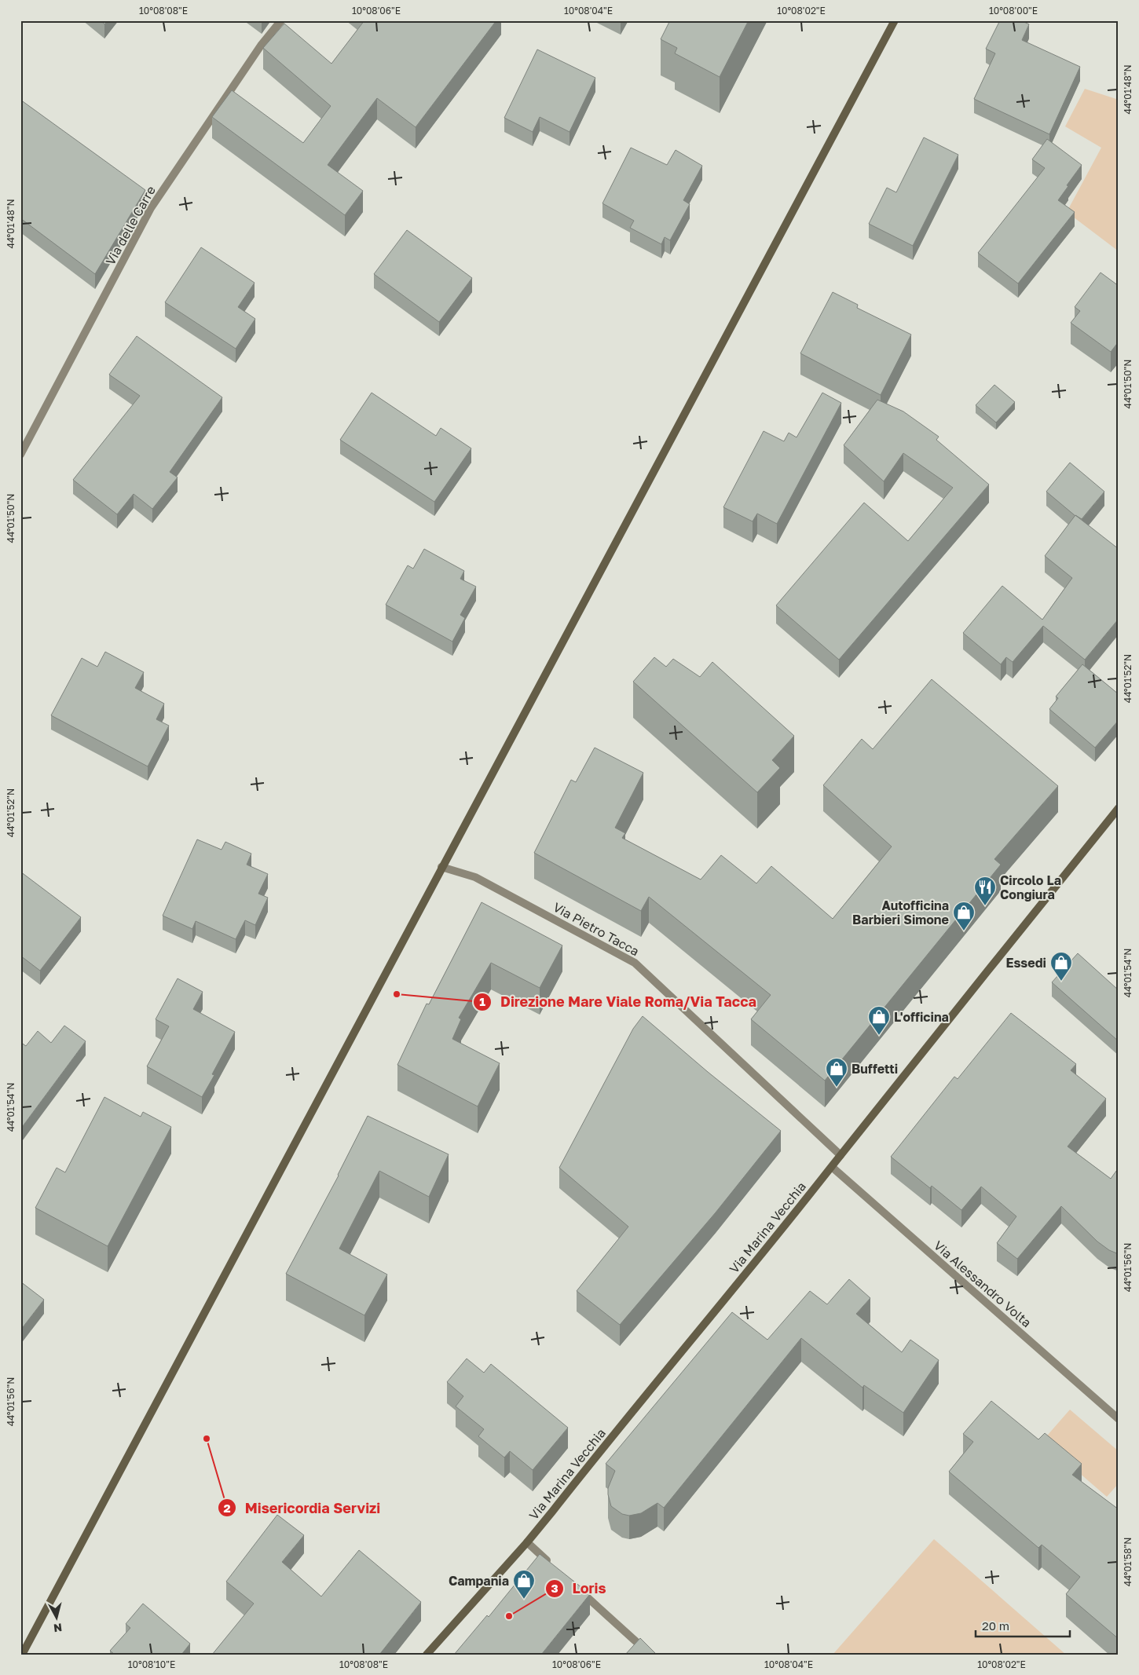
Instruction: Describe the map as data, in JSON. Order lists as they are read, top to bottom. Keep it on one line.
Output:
{"streets":{"main road":["Via Marina Vecchia"],"street":["Via delle Carre","Via Pietro Tacca","Via Alessandro Volta"]},"crossings":[["Via Pietro Tacca","Via Marina Vecchia"],["Via Marina Vecchia","Via Alessandro Volta"]],"places":{"restaurant":["Circolo La Congiura"],"shop":["Autofficina Barbieri Simone","Essedi","L'officina","Buffetti","Campania"],"other":["Direzione Mare Viale Roma/Via Tacca","Misericordia Servizi","Loris"]},"scale_bar":"20 m","north":"bottom","coordinates":["10°08'08\"E","10°08'06\"E","10°08'04\"E","10°08'02\"E","10°08'00\"E","44°01'48\"N","44°01'50\"N","44°01'52\"N","44°01'54\"N","44°01'56\"N","44°01'58\"N","10°08'10\"E"]}
